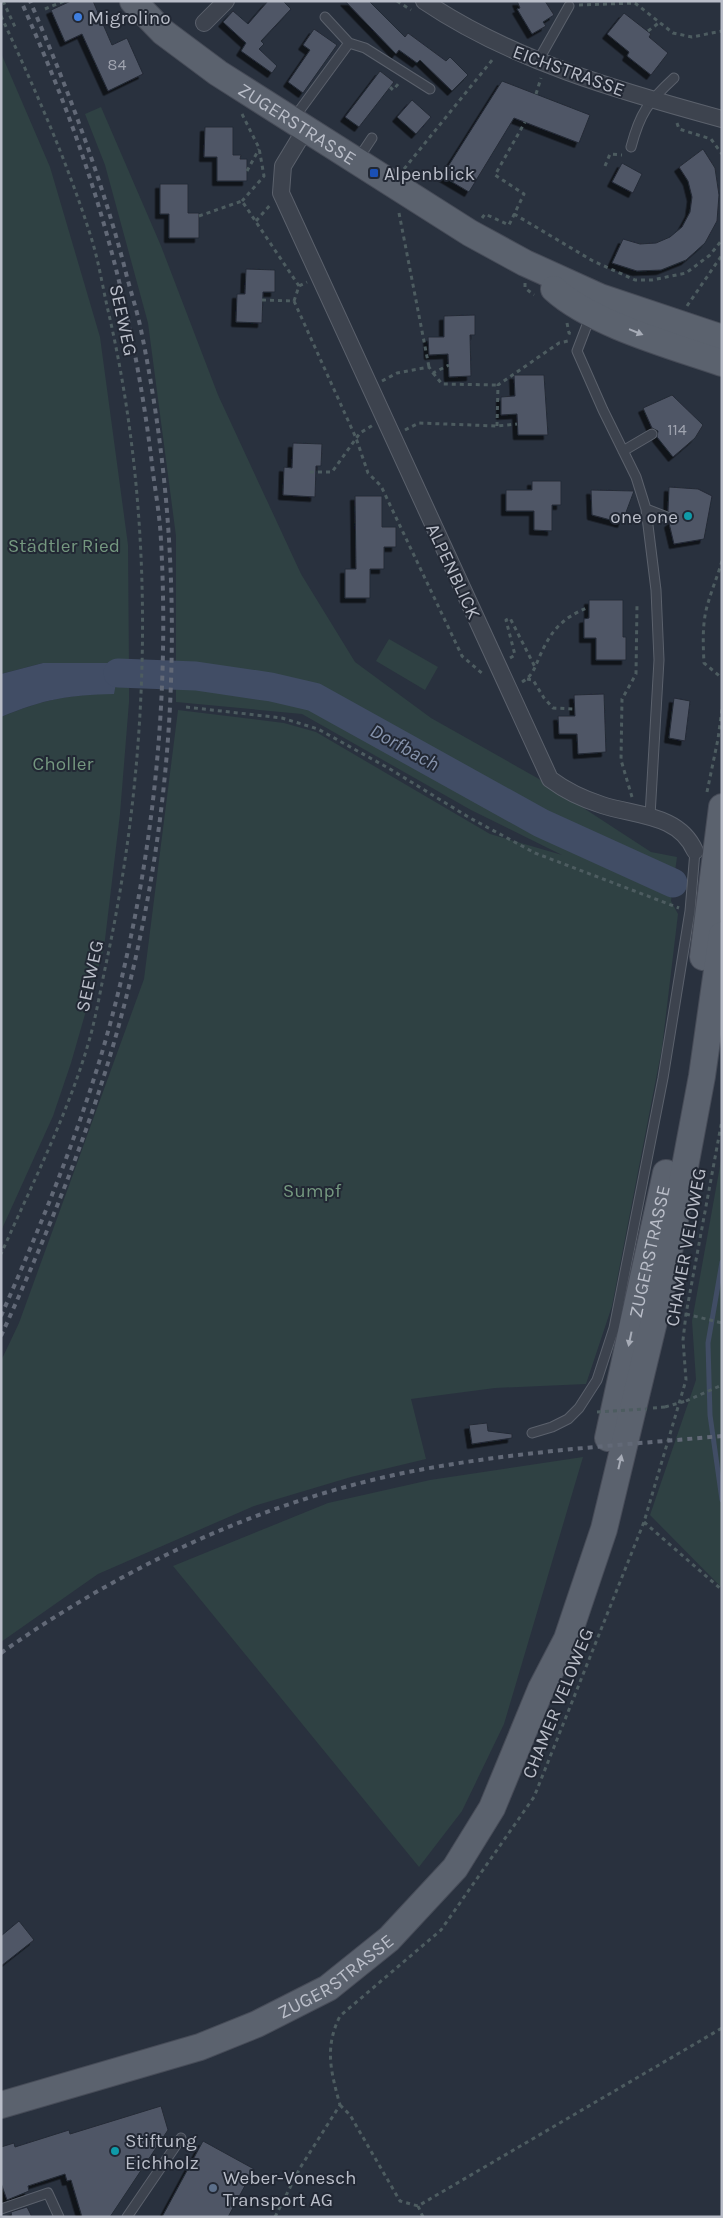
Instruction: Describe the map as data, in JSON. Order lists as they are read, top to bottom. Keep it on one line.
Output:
{"streets":{"main road":["ZUGERSTRASSE"],"street":["EICHSTRASSE","ALPENBLICK"],"path":["SEEWEG","CHAMER VELOWEG"]},"crossings":[["ZUGERSTRASSE","ALPENBLICK"]],"water":["Dorfbach"],"parks":["Städtler Ried","Choller","Sumpf"],"places":{"other":["Migrolino","one one","Stiftung Eichholz","Weber-Vonesch Transport AG"],"transit":["Alpenblick"]},"house_numbers":["84","114"]}
